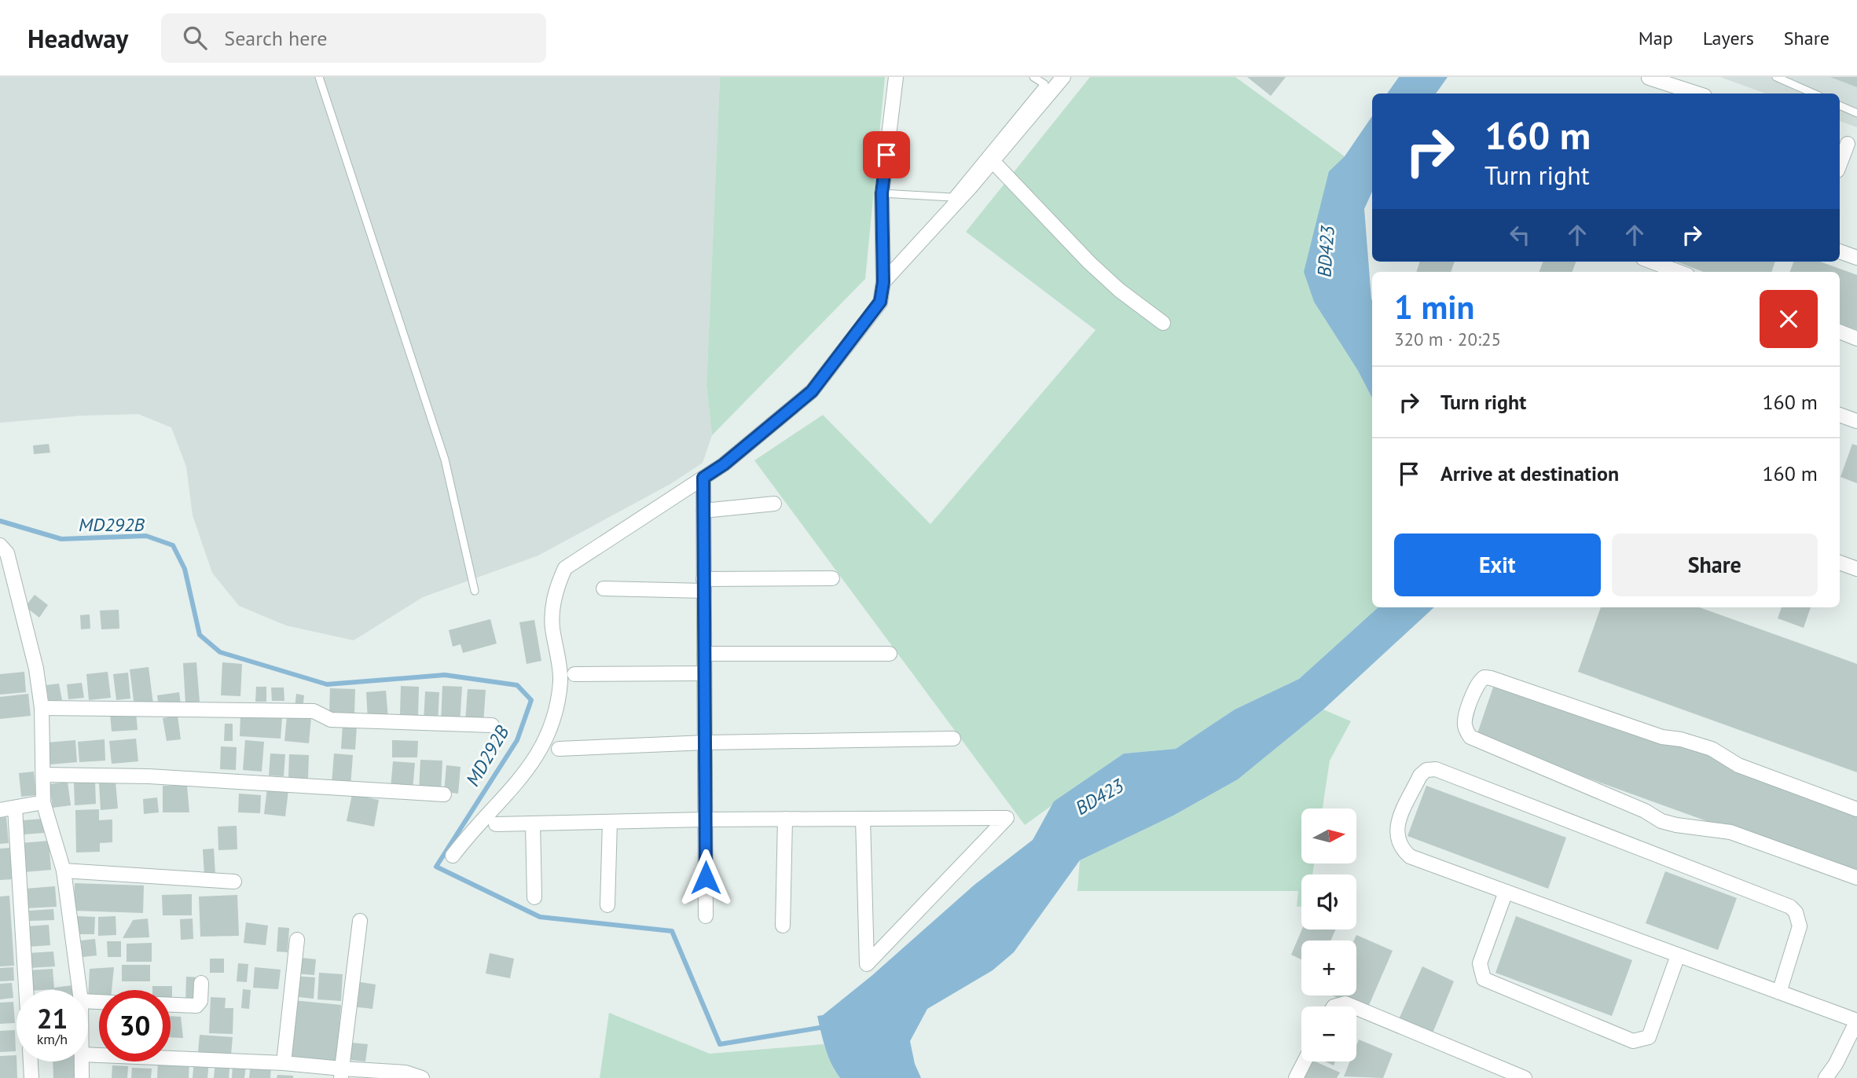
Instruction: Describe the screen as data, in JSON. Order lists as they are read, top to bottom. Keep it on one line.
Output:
{"water":["BD423","MD292B"],"north":"right","page":{"header":"Headway","search":"Search here","nav":["Map","Layers","Share"],"turn":["160 m","Turn right"],"heading":["1 min","320 m · 20:25"],"list":[{"name":"Turn right","value":"160 m"},{"name":"Arrive at destination","value":"160 m"}],"buttons":["Exit","Share"],"map_buttons":["+","−"],"speed":"21 km/h","limit":"30"}}
